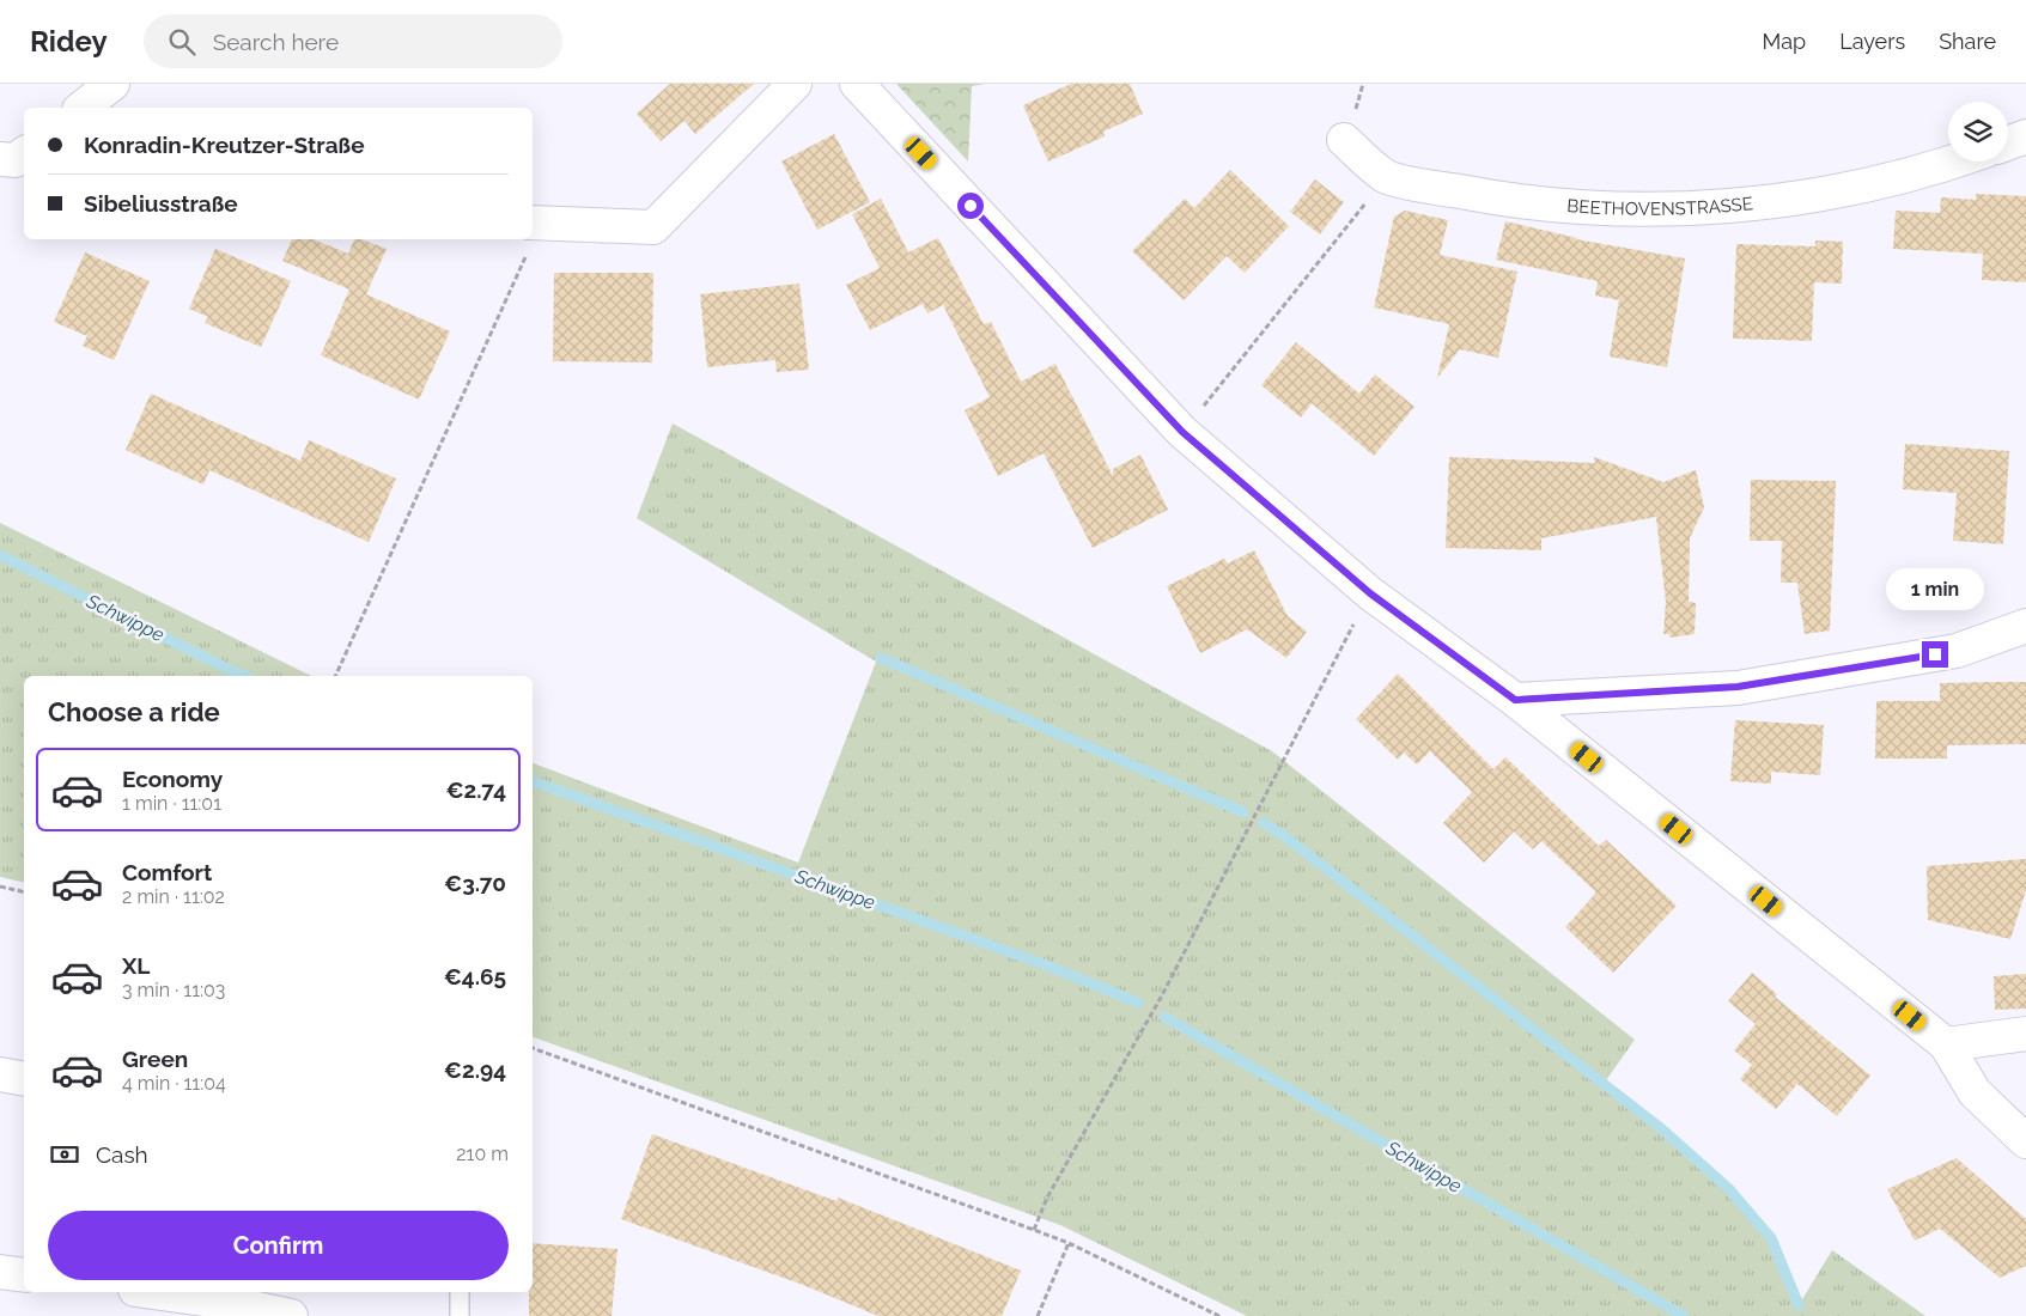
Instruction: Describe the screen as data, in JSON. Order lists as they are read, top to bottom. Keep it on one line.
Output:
{"streets":{"street":["BEETHOVENSTRASSE"]},"water":["Schwippe"],"page":{"header":"Ridey","search":"Search here","nav":["Map","Layers","Share"],"banner":["Konradin-Kreutzer-Straße","Sibeliusstraße"],"bubble":"1 min","heading":"Choose a ride","list":[{"name":"Economy","note":"1 min · 11:01","value":"€2.74"},{"name":"Comfort","note":"2 min · 11:02","value":"€3.70"},{"name":"XL","note":"3 min · 11:03","value":"€4.65"},{"name":"Green","note":"4 min · 11:04","value":"€2.94"}],"pay":["Cash","210 m"],"buttons":"Confirm"}}
